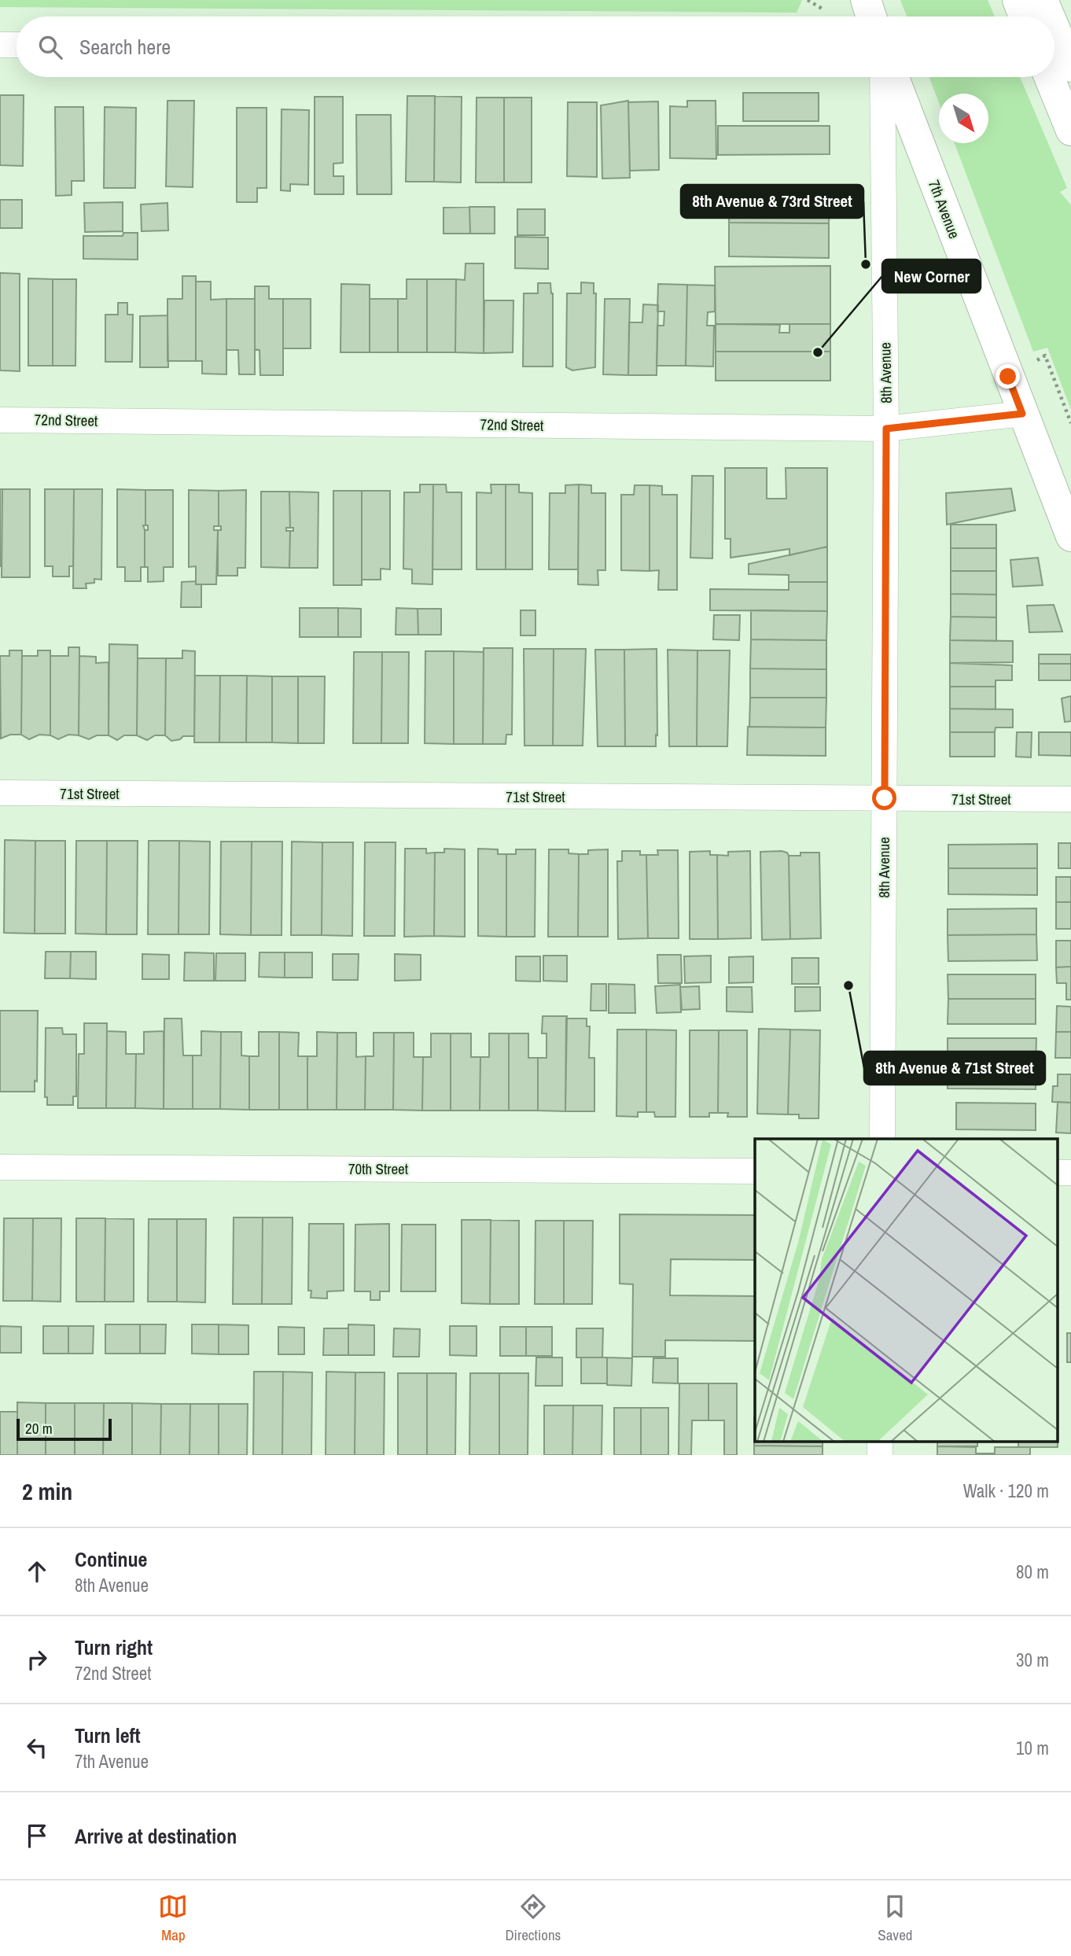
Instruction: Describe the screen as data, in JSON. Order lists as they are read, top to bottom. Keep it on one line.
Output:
{"streets":{"main road":["7th Avenue"],"street":["8th Avenue","72nd Street","71st Street","70th Street"]},"crossings":[["7th Avenue","72nd Street"],["8th Avenue","72nd Street"],["8th Avenue","71st Street"]],"places":["8th Avenue & 73rd Street","New Corner","8th Avenue & 71st Street"],"scale_bar":"20 m","north":"bottom right","page":{"search":"Search here","scale":"20 m","heading":["2 min","Walk · 120 m"],"list":[["Continue","8th Avenue","80 m"],["Turn right","72nd Street","30 m"],["Turn left","7th Avenue","10 m"],"Arrive at destination"],"nav":["Map","Directions","Saved"]}}
